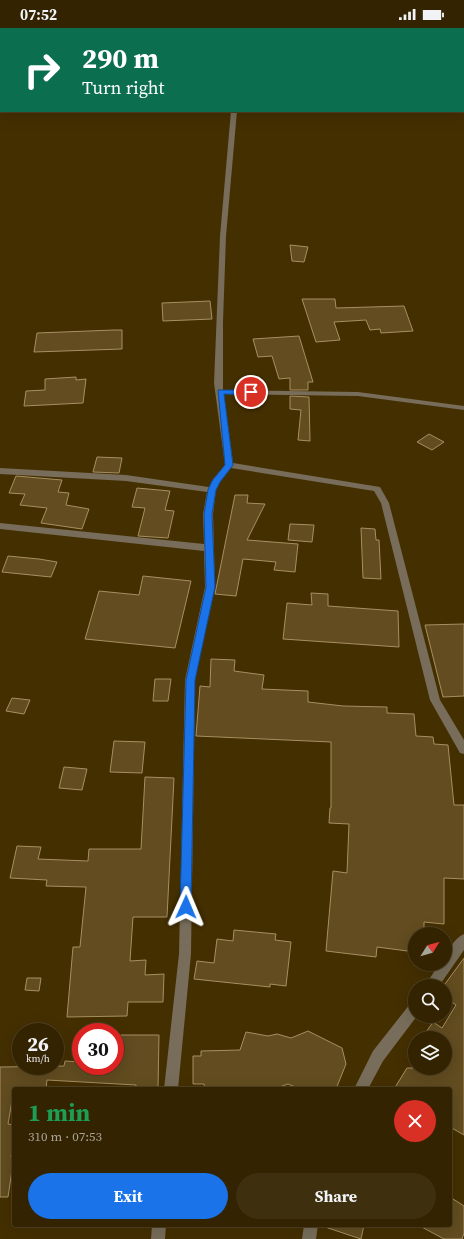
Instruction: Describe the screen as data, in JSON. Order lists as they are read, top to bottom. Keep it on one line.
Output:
{"north":"top right","page":{"status":"07:52","turn":["290 m","Turn right"],"speed":"26 km/h","limit":"30","heading":["1 min","310 m · 07:53"],"buttons":["Exit","Share"]}}
